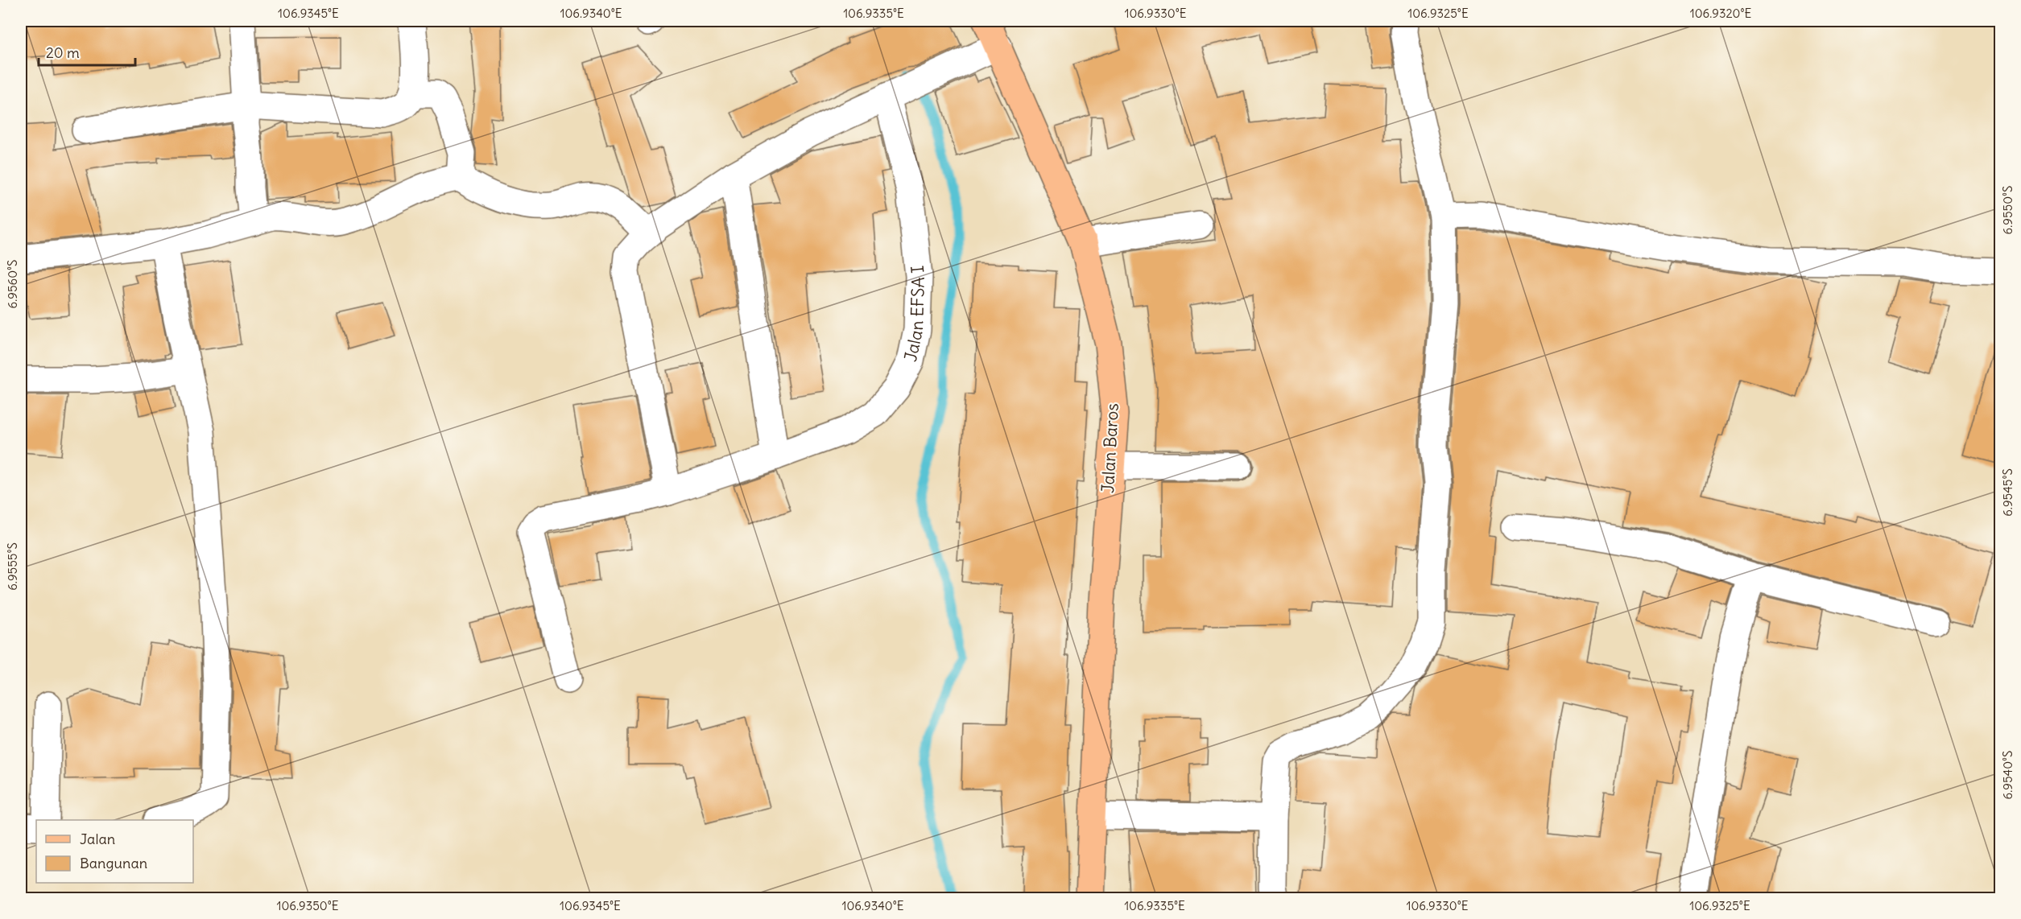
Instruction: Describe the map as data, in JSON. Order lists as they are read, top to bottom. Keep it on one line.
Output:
{"streets":{"main road":["Jalan Baros"],"street":["Jalan EFSA I"]},"legend":["Jalan","Bangunan"],"scale_bar":"20 m","coordinates":["106.9345°E","106.9340°E","106.9335°E","106.9330°E","106.9325°E","106.9320°E","6.9550°S","6.9560°S","6.9545°S","6.9555°S","6.9540°S","106.9350°E"]}
